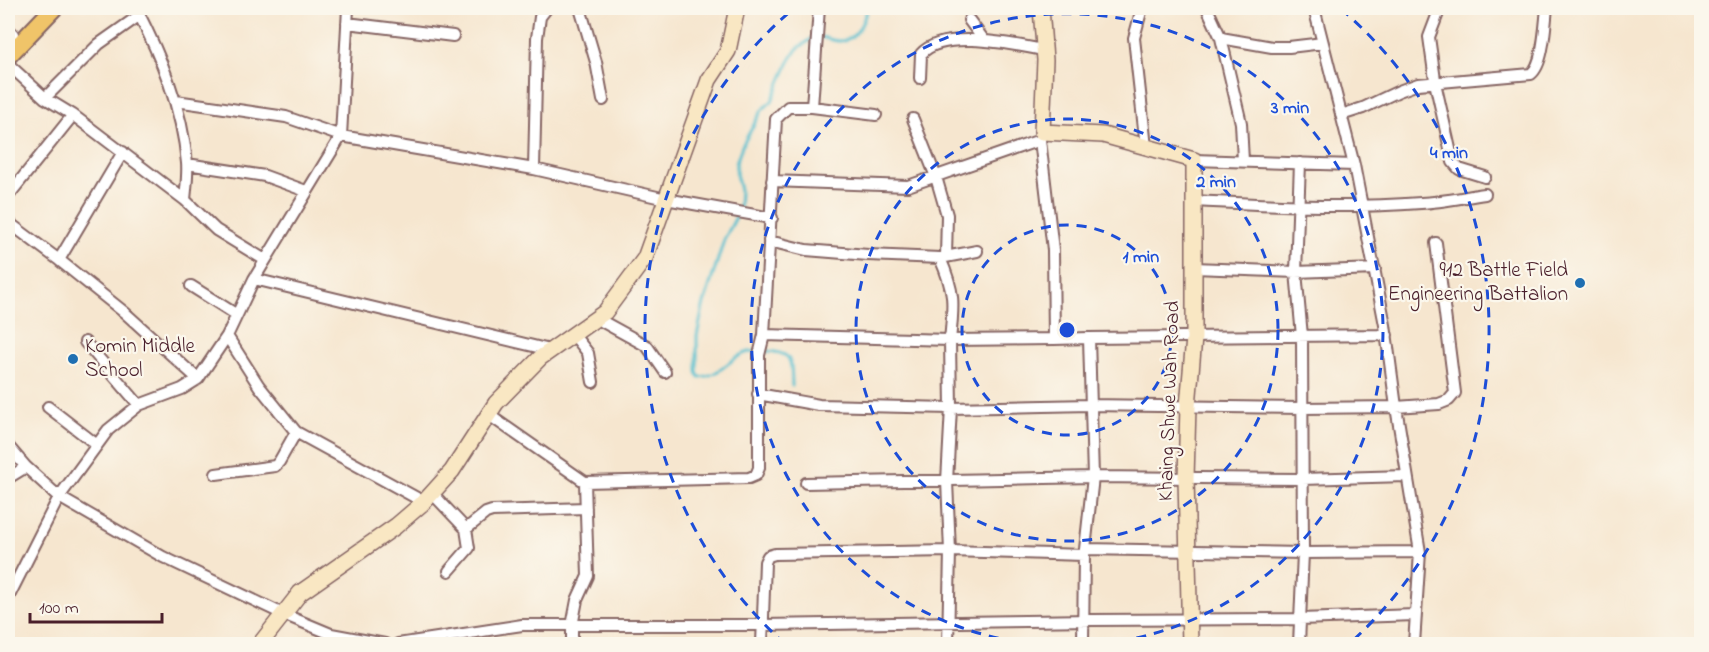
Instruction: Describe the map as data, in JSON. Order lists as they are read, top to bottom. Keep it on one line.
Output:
{"streets":{"street":["Khaing Shwe Wah Road"]},"places":["912 Battle Field Engineering Battalion","Komin Middle School"],"scale_bar":"100 m","rings":["3 min","4 min","2 min","1 min"]}
